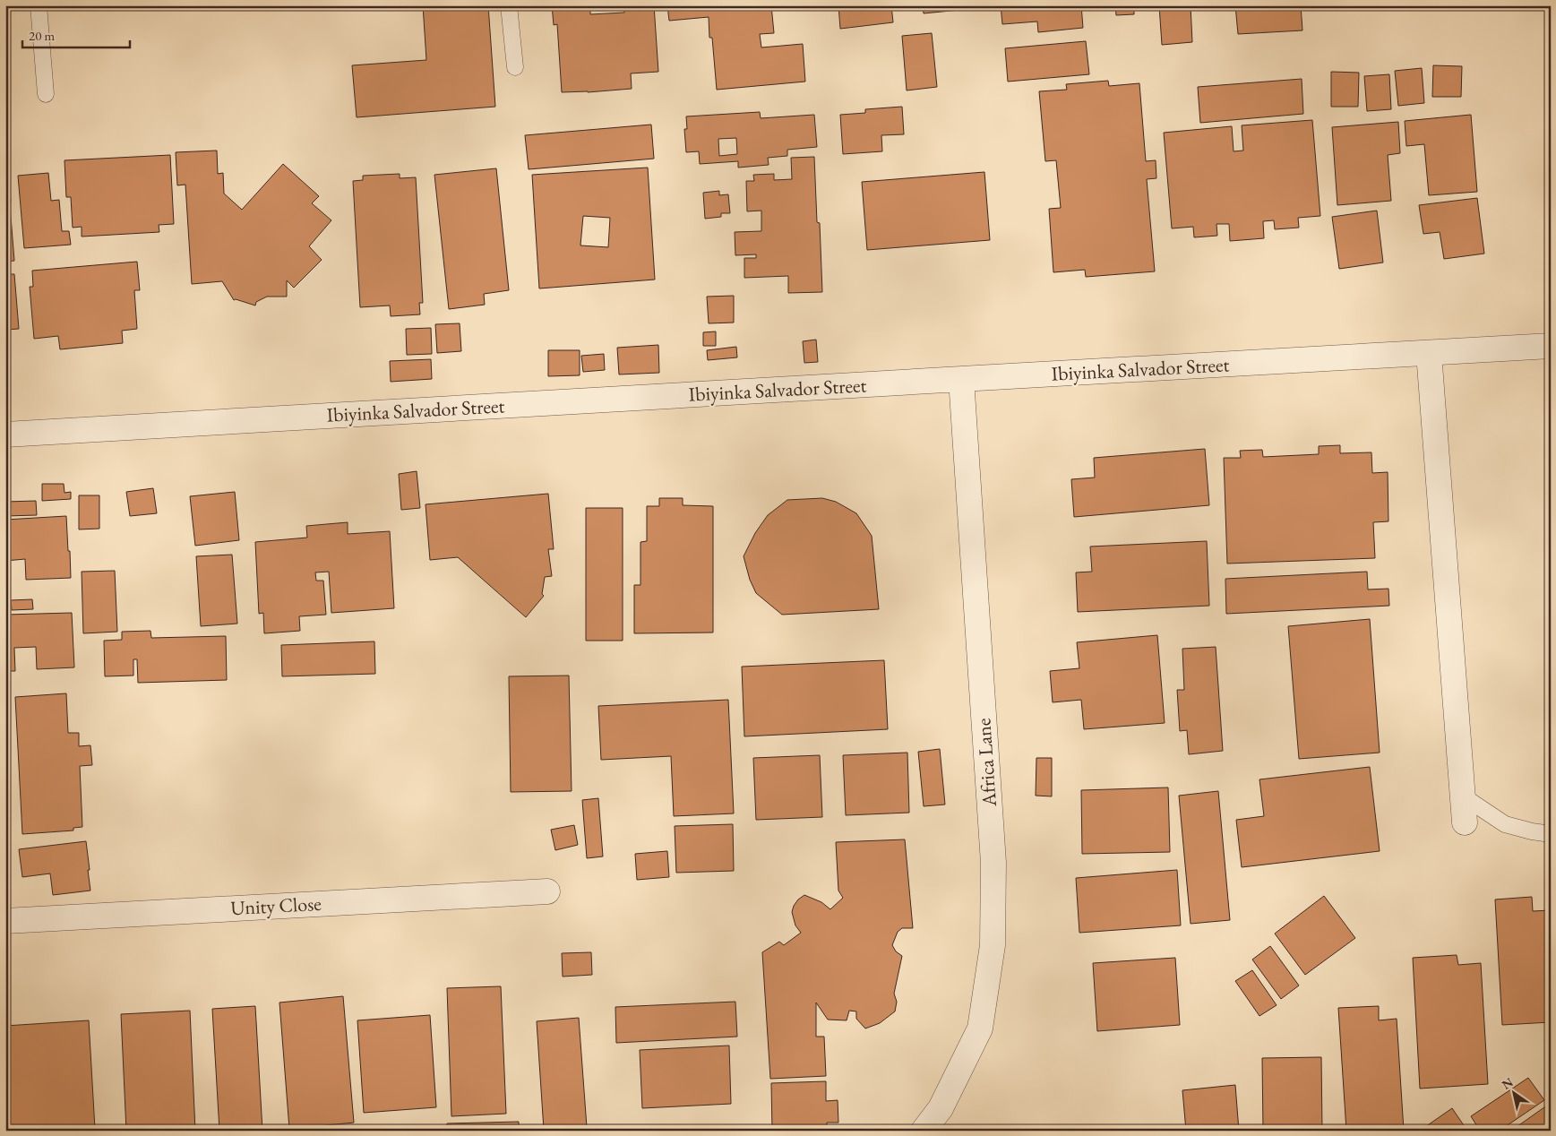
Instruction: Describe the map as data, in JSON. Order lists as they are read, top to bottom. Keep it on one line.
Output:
{"streets":{"street":["Ibiyinka Salvador Street","Africa Lane","Unity Close"]},"crossings":[["Ibiyinka Salvador Street","Africa Lane"]],"scale_bar":"20 m","north":"top left"}
